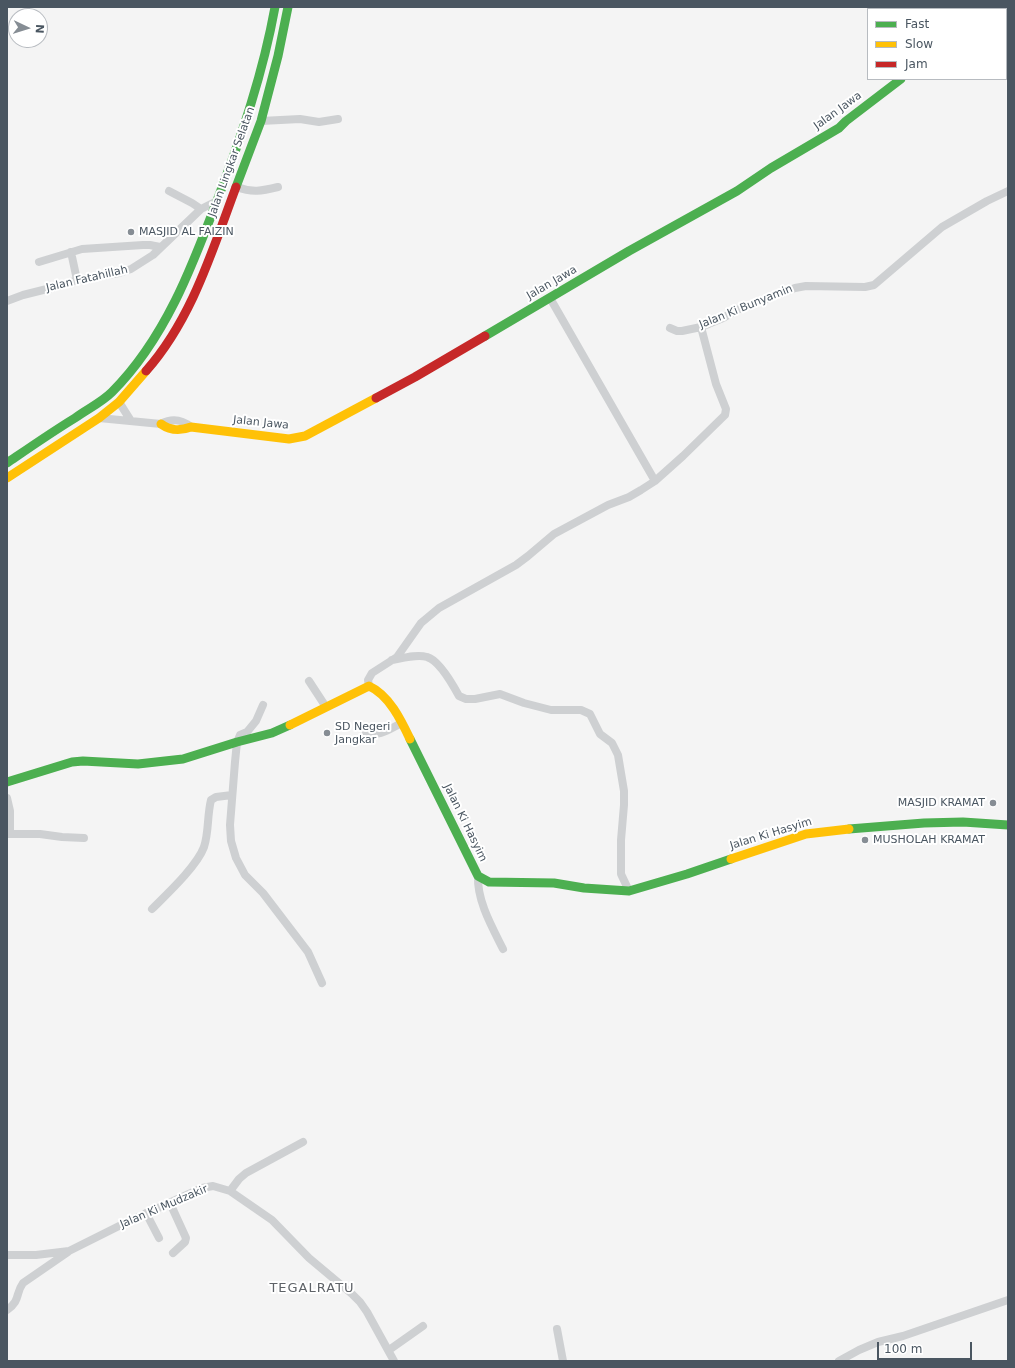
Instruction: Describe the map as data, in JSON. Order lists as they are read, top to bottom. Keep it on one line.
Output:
{"streets":{"main road":["Jalan Jawa","Jalan Lingkar Selatan","Jalan Ki Hasyim"],"street":["Jalan Fatahillah","Jalan Ki Bunyamin","Jalan Ki Mudzakir"]},"crossings":[["Jalan Jawa","Jalan Lingkar Selatan"],["Jalan Lingkar Selatan","Jalan Fatahillah"]],"districts":["TEGALRATU"],"places":["MASJID AL FAIZIN","SD Negeri Jangkar","MASJID KRAMAT","MUSHOLAH KRAMAT"],"legend":["Fast","Slow","Jam"],"scale_bar":"100 m","north":"right"}
